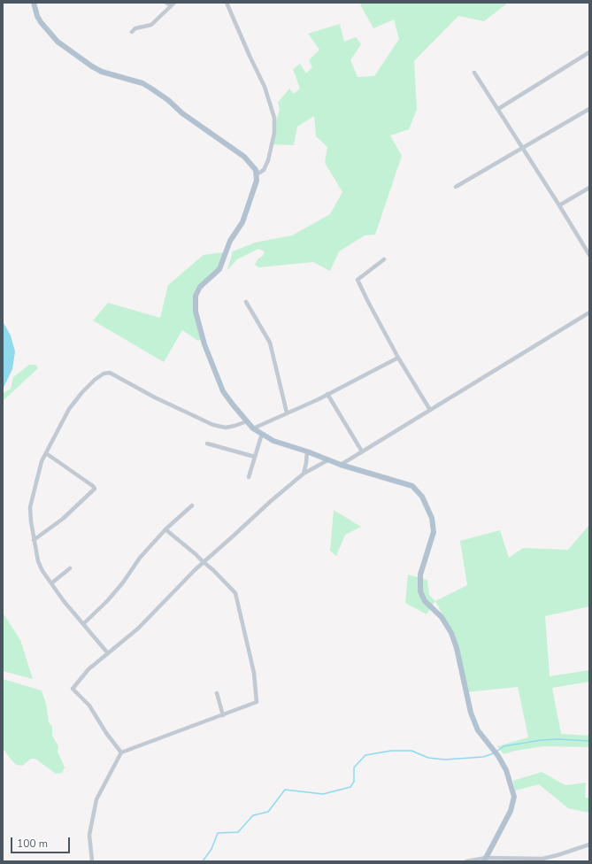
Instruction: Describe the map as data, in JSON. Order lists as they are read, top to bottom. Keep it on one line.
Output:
{"scale_bar":"100 m"}
